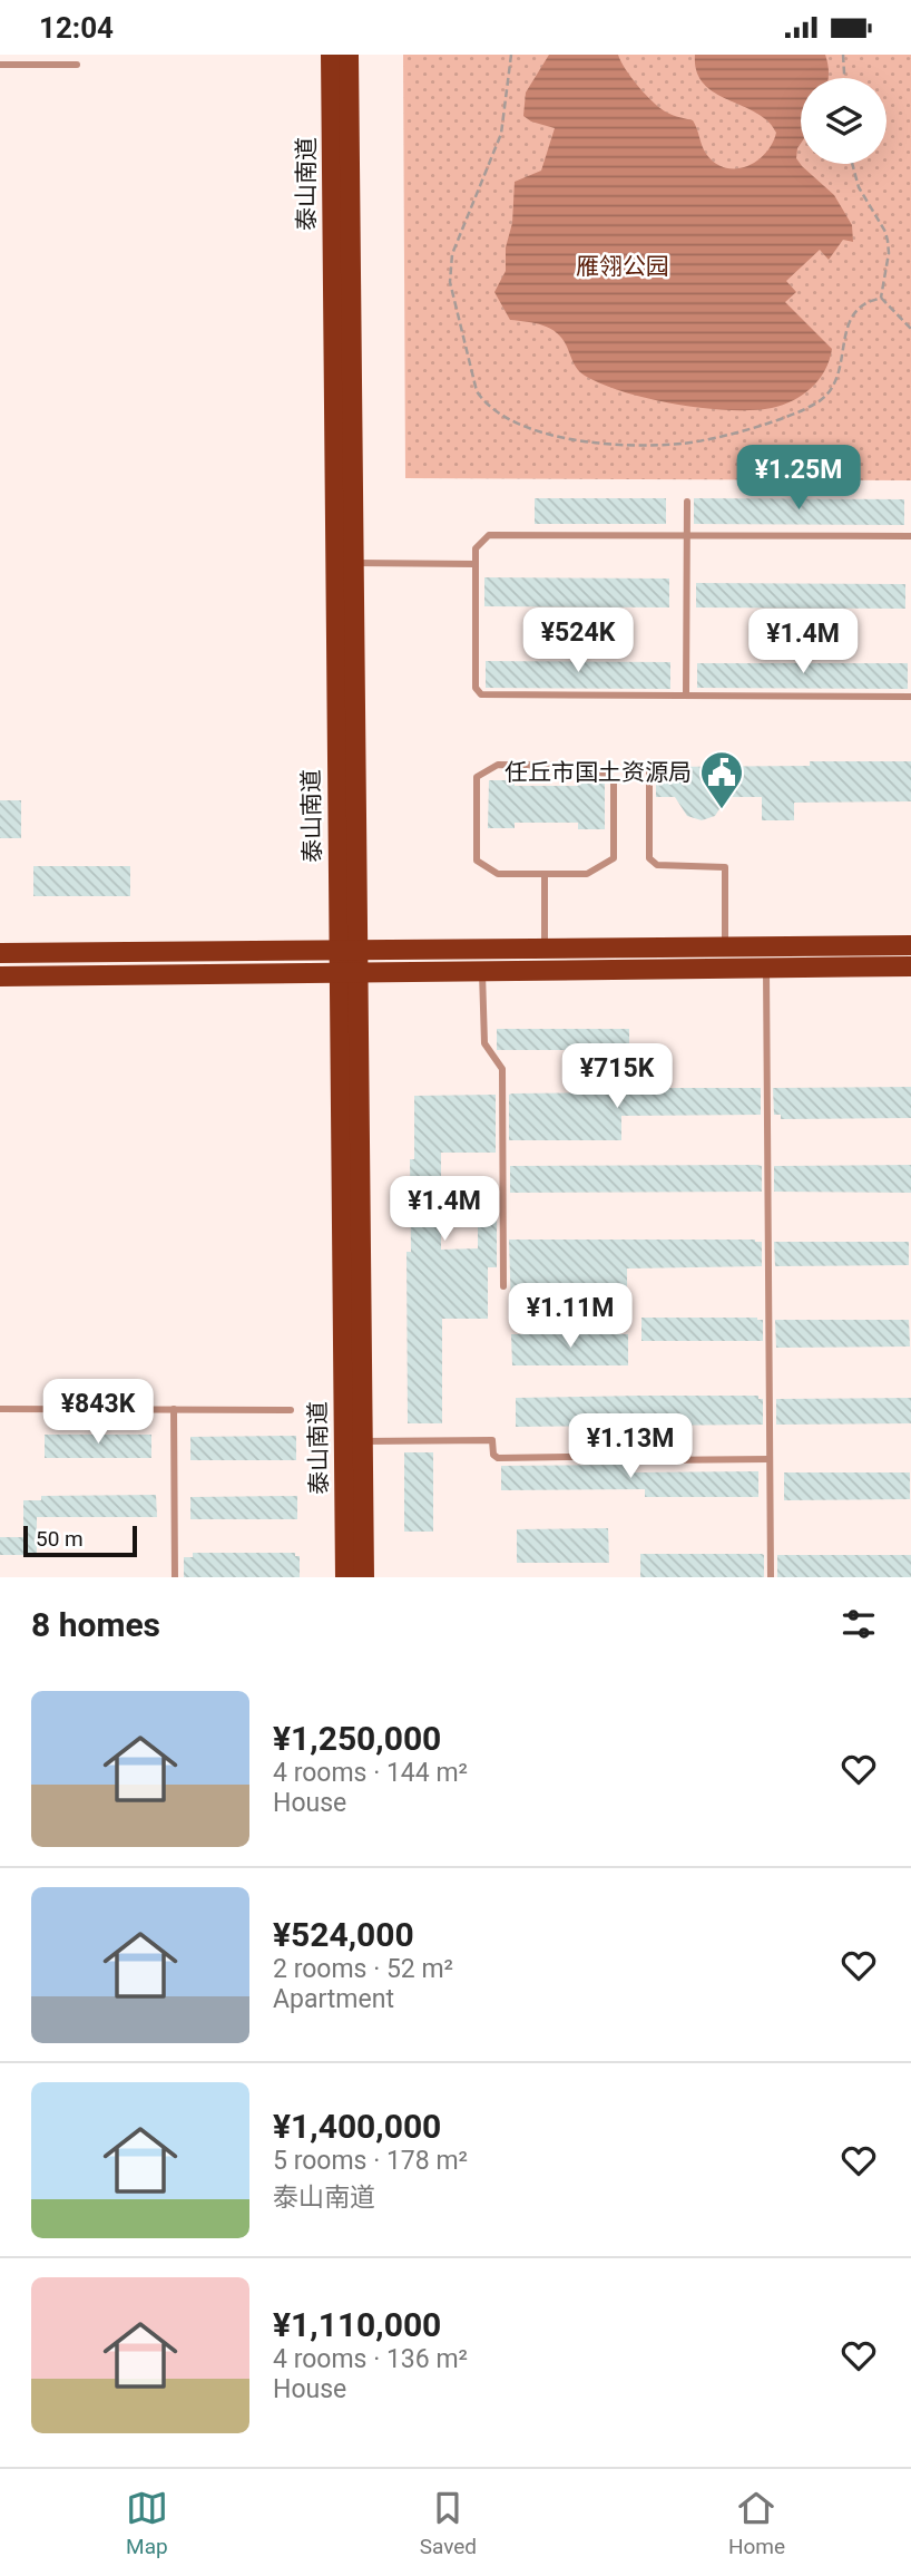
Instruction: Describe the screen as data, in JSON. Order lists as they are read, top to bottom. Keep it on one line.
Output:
{"streets":{"main road":["泰山南道"]},"parks":["雁翎公园"],"places":{"public building":["任丘市国土资源局"]},"scale_bar":"50 m","page":{"status":"12:04","price":["¥1.25M","¥524K","¥1.4M","¥715K","¥1.4M","¥1.11M","¥843K","¥1.13M"],"scale":"50 m","heading":"8 homes","list":[{"name":"¥1,250,000","note":"4 rooms · 144 m² · House"},{"name":"¥524,000","note":"2 rooms · 52 m² · Apartment"},{"name":"¥1,400,000","note":"5 rooms · 178 m² · 泰山南道"},{"name":"¥1,110,000","note":"4 rooms · 136 m² · House"}],"tabs":["Map","Saved","Home"]}}
